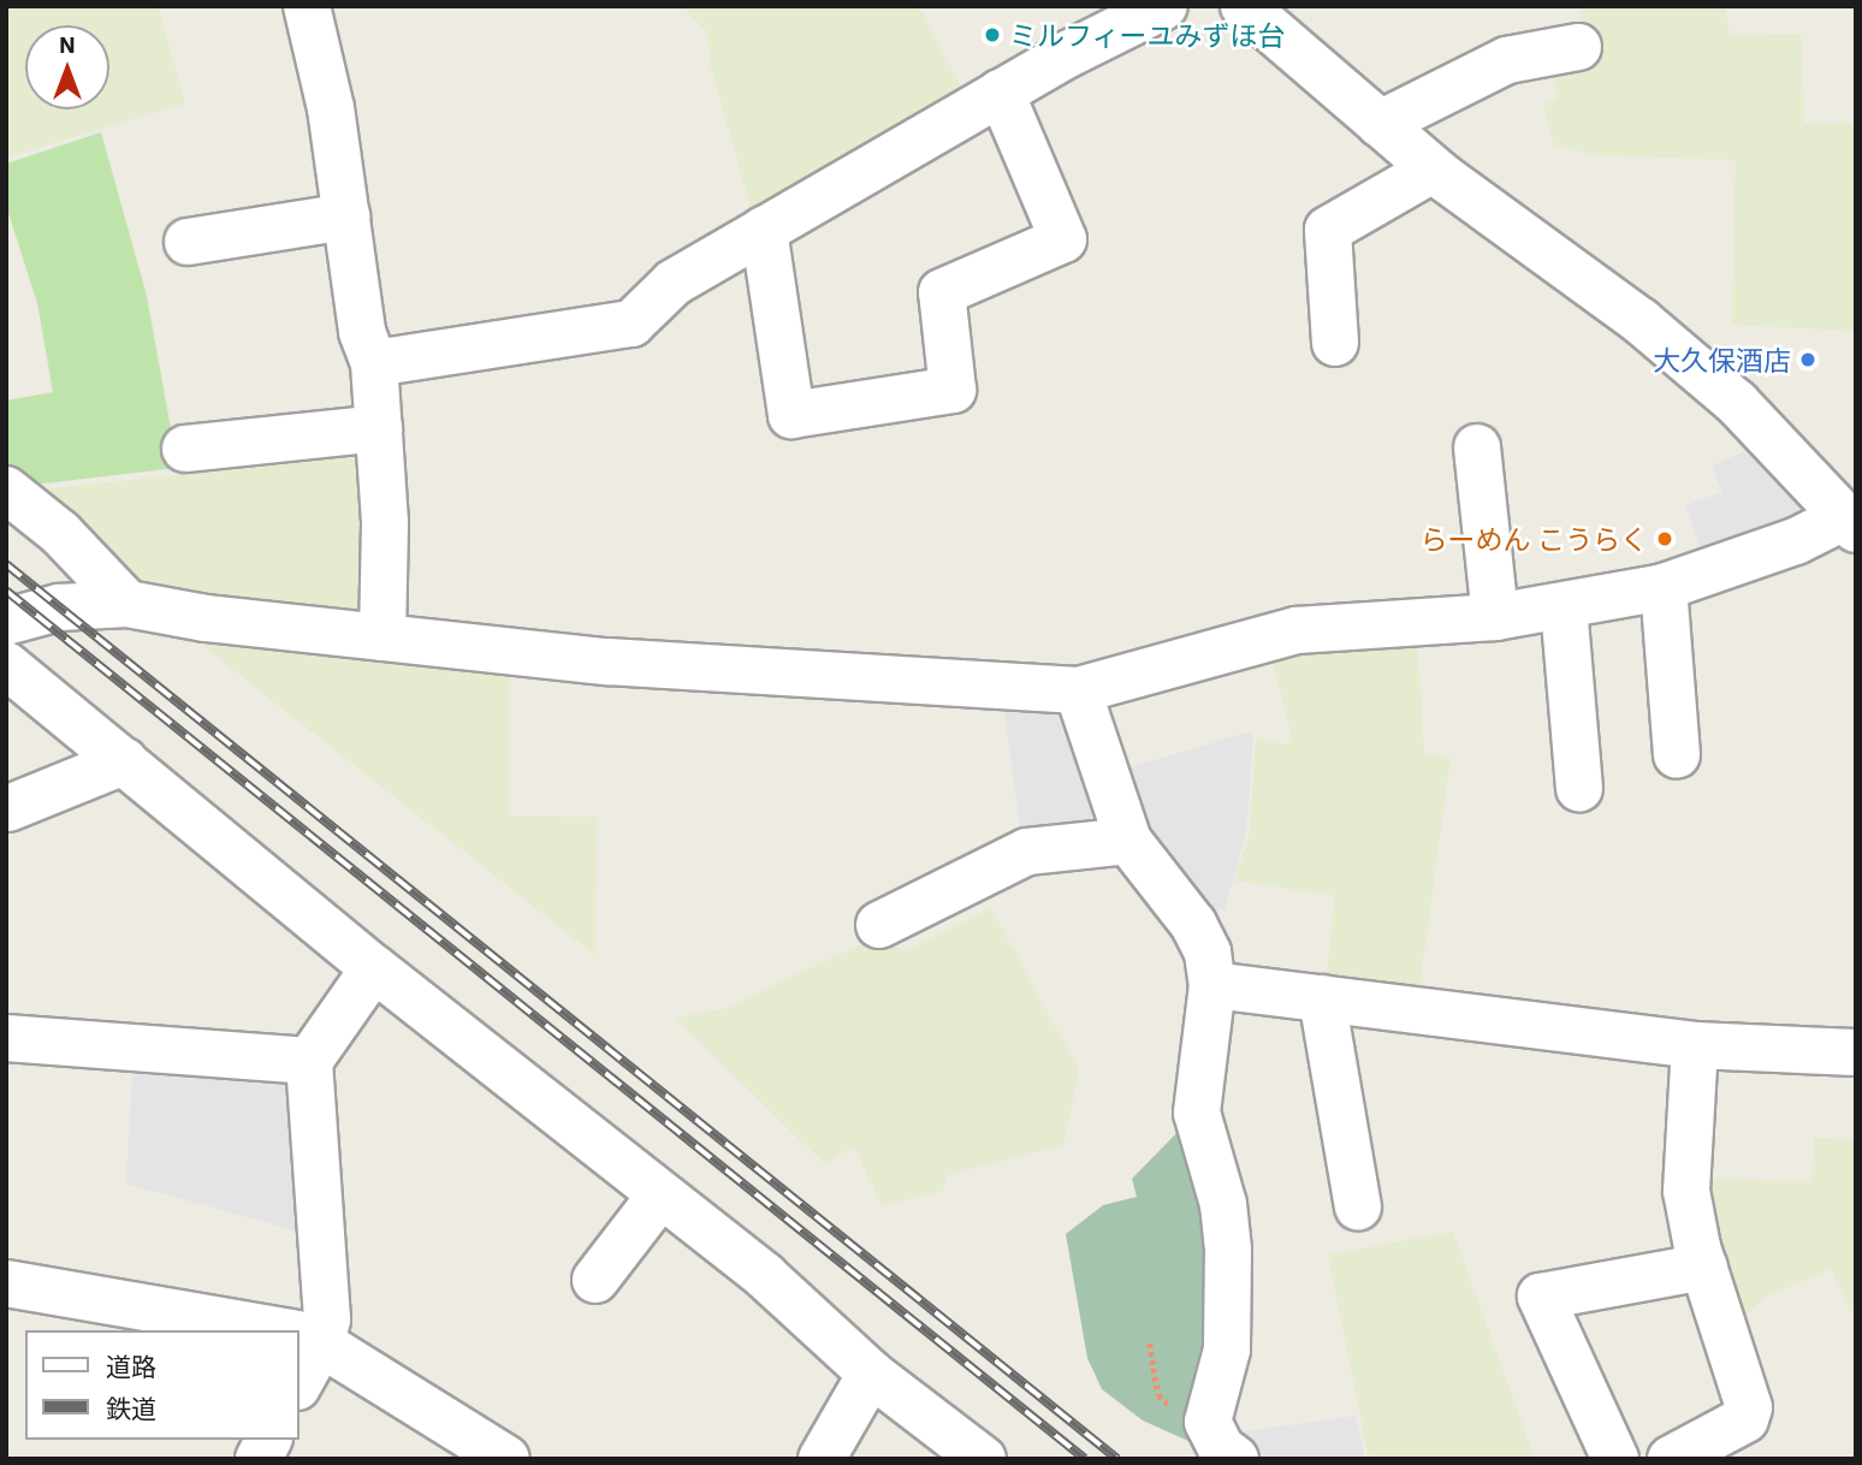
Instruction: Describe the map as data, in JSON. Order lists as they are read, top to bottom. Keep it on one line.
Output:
{"places":["ミルフィーユみずほ台","大久保酒店","らーめん こうらく"],"legend":["道路","鉄道"],"north":"top"}
